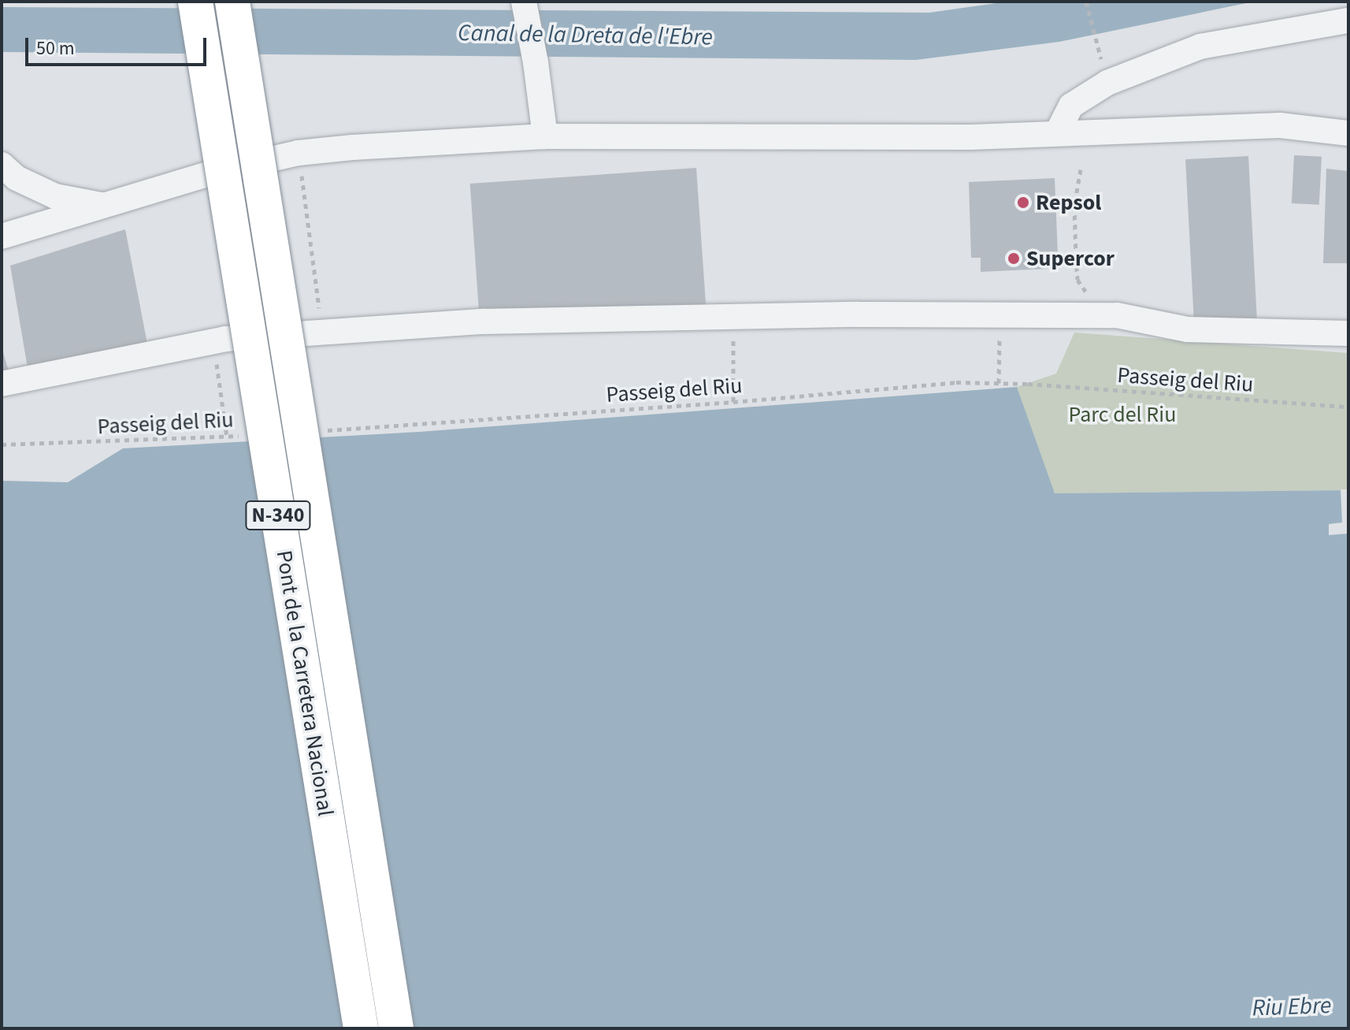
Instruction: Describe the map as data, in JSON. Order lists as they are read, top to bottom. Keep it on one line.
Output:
{"streets":{"highway":["N-340","Pont de la Carretera Nacional"],"path":["Passeig del Riu"]},"water":["Canal de la Dreta de l'Ebre","Riu Ebre"],"parks":["Parc del Riu"],"places":["Repsol","Supercor"],"scale_bar":"50 m"}
